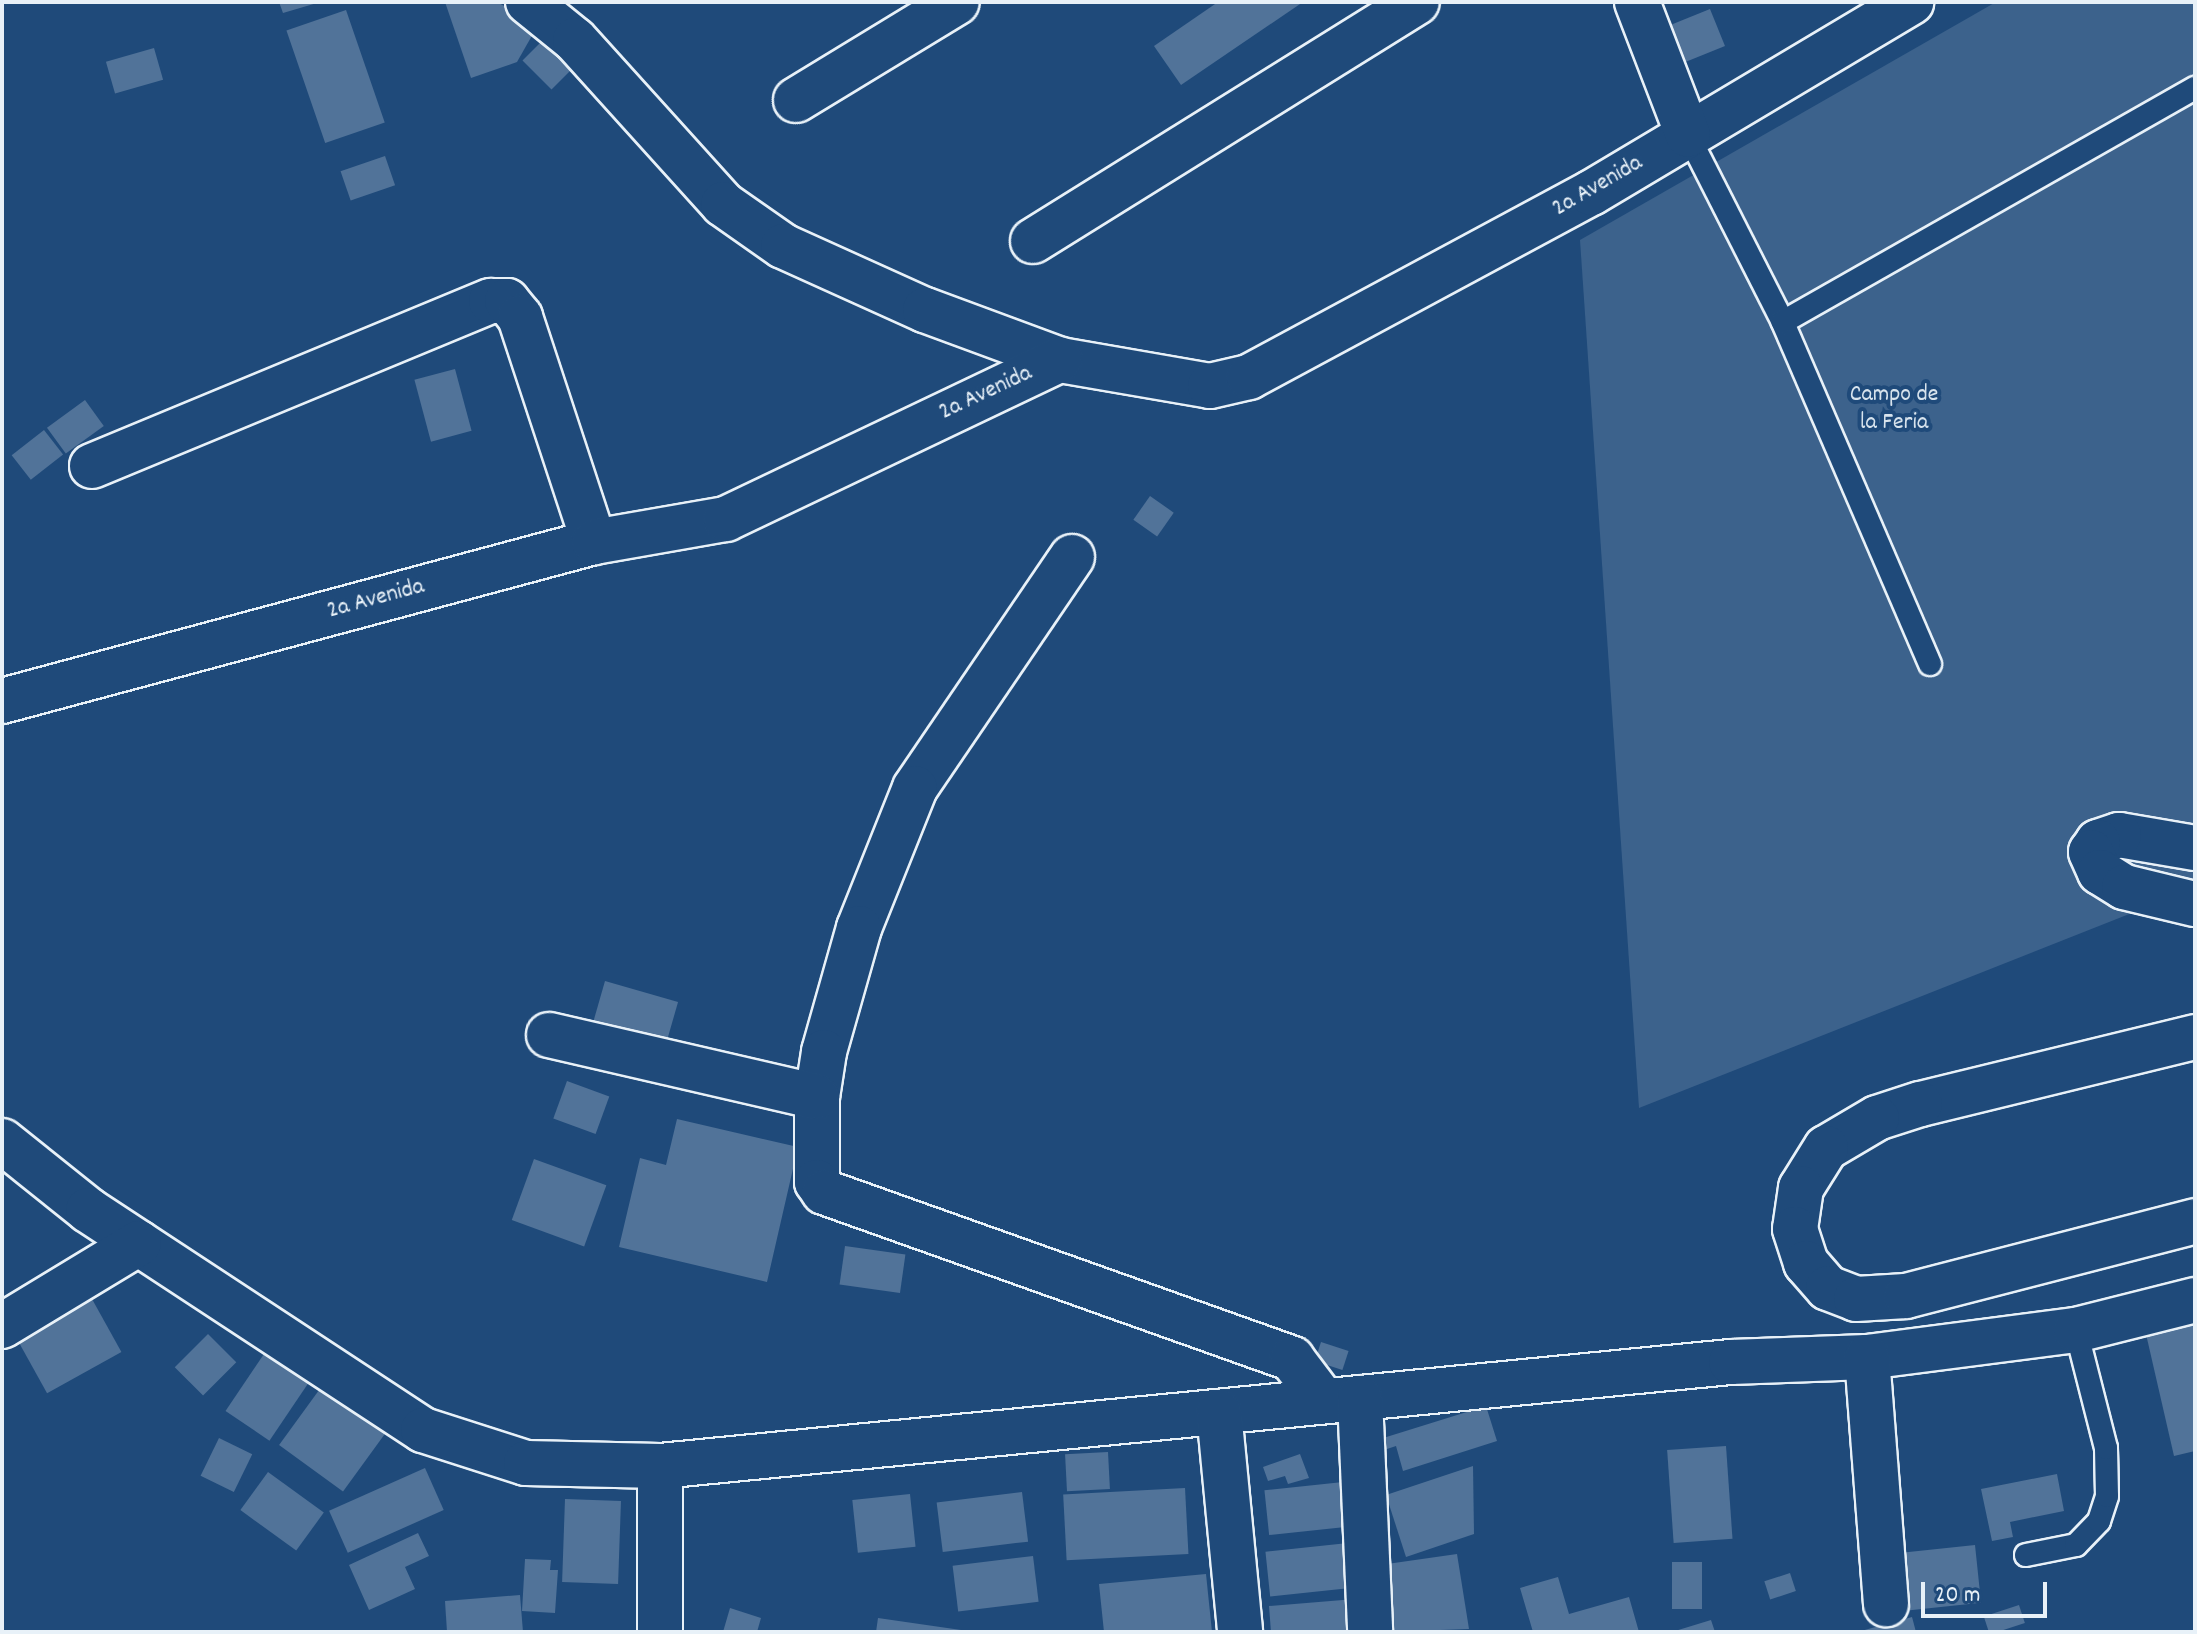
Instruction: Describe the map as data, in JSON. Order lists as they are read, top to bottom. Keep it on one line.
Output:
{"streets":{"street":["2a Avenida"]},"parks":["Campo de la Feria"],"scale_bar":"20 m"}
